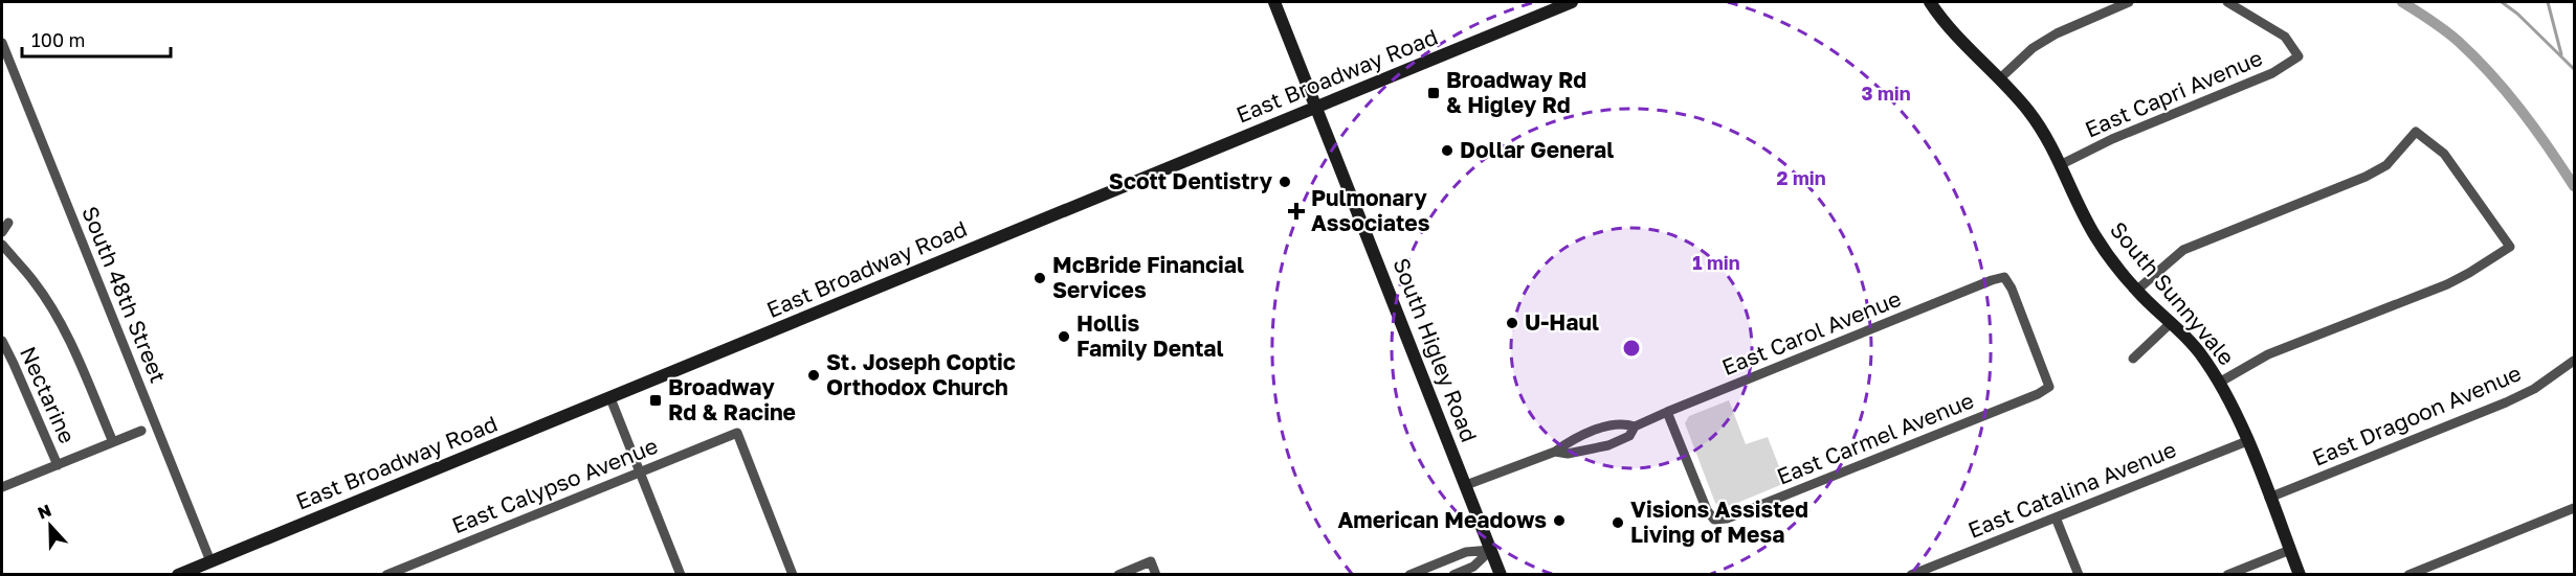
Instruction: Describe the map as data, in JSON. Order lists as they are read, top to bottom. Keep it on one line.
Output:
{"streets":{"main road":["East Broadway Road","South Sunnyvale","South Higley Road"],"street":["East Capri Avenue","South 48th Street","East Carol Avenue","Nectarine","East Dragoon Avenue","East Carmel Avenue","East Calypso Avenue","East Catalina Avenue"]},"crossings":[["East Broadway Road","South 48th Street"],["East Broadway Road","South Higley Road"],["East Capri Avenue","South Sunnyvale"],["South Sunnyvale","East Dragoon Avenue"],["South Sunnyvale","East Catalina Avenue"],["East Carol Avenue","South Higley Road"],["East Carol Avenue","East Carmel Avenue"]],"places":{"transit":["Broadway Rd & Higley Rd","Broadway Rd & Racine"],"other":["Dollar General","Scott Dentistry","McBride Financial Services","U-Haul","Hollis Family Dental","St. Joseph Coptic Orthodox Church","American Meadows","Visions Assisted Living of Mesa"],"health":["Pulmonary Associates"]},"scale_bar":"100 m","north":"top","rings":["3 min","2 min","1 min"]}
